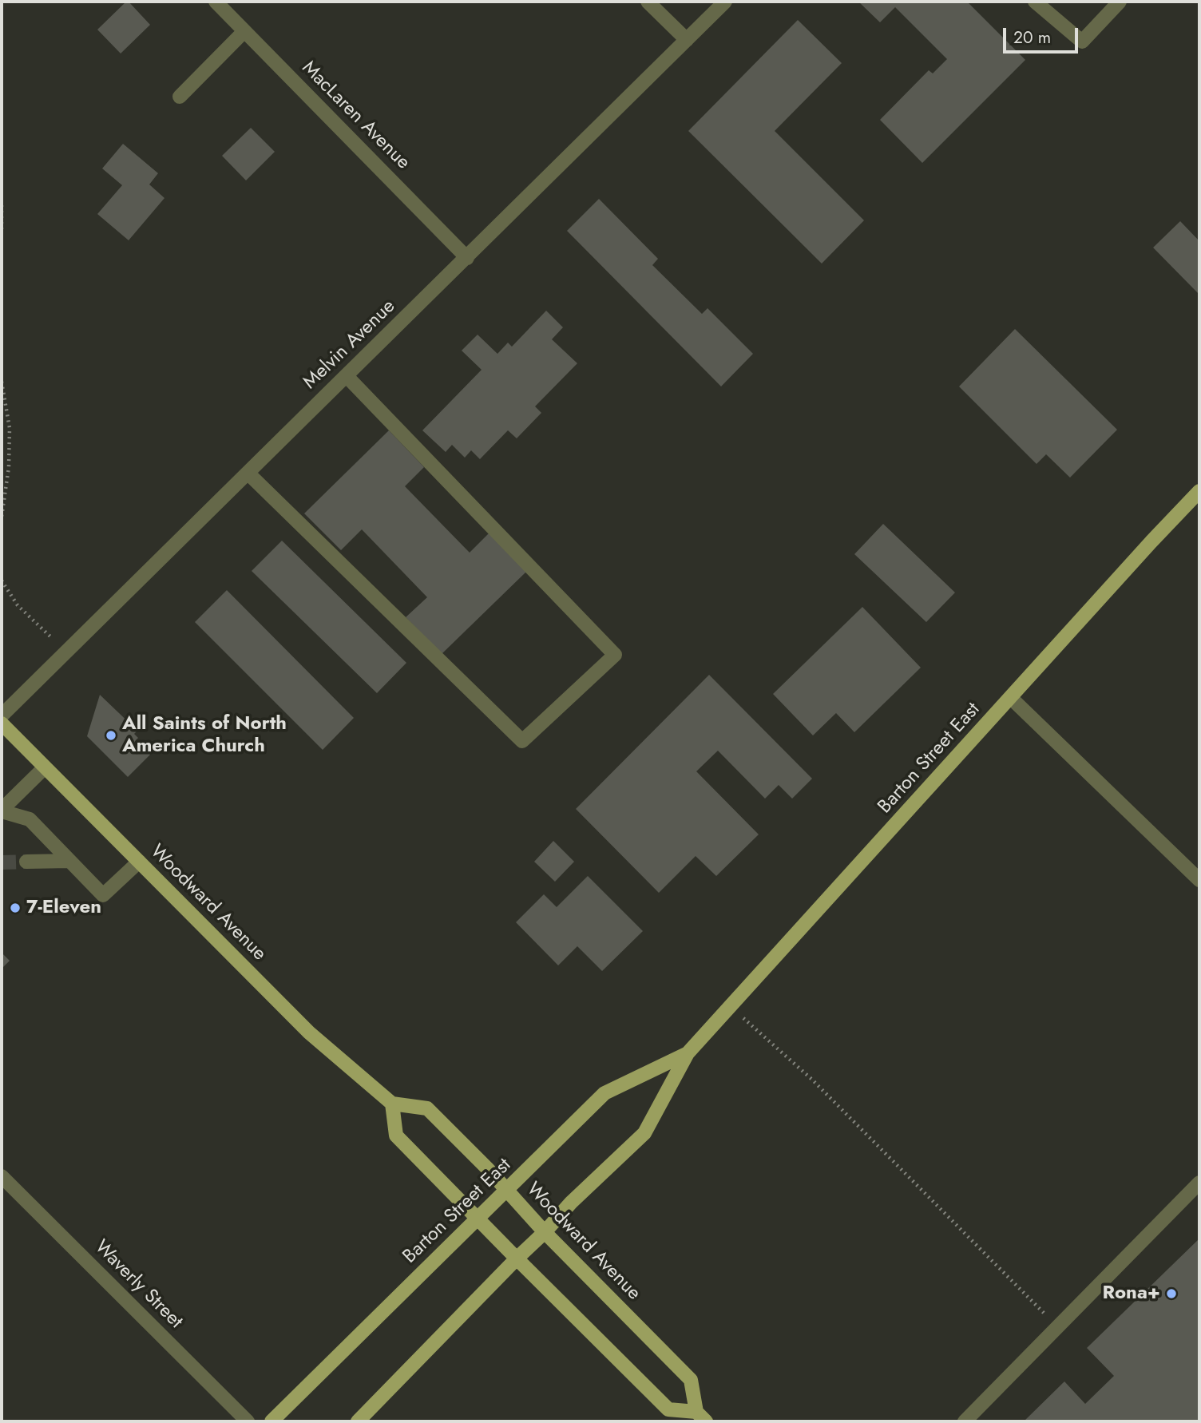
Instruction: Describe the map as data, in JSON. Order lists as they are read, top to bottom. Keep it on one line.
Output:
{"streets":{"main road":["Barton Street East","Woodward Avenue"],"street":["MacLaren Avenue","Melvin Avenue","Waverly Street"]},"crossings":[["MacLaren Avenue","Melvin Avenue"],["Barton Street East","Woodward Avenue"]],"places":["All Saints of North America Church","7-Eleven","Rona+"],"scale_bar":"20 m"}
